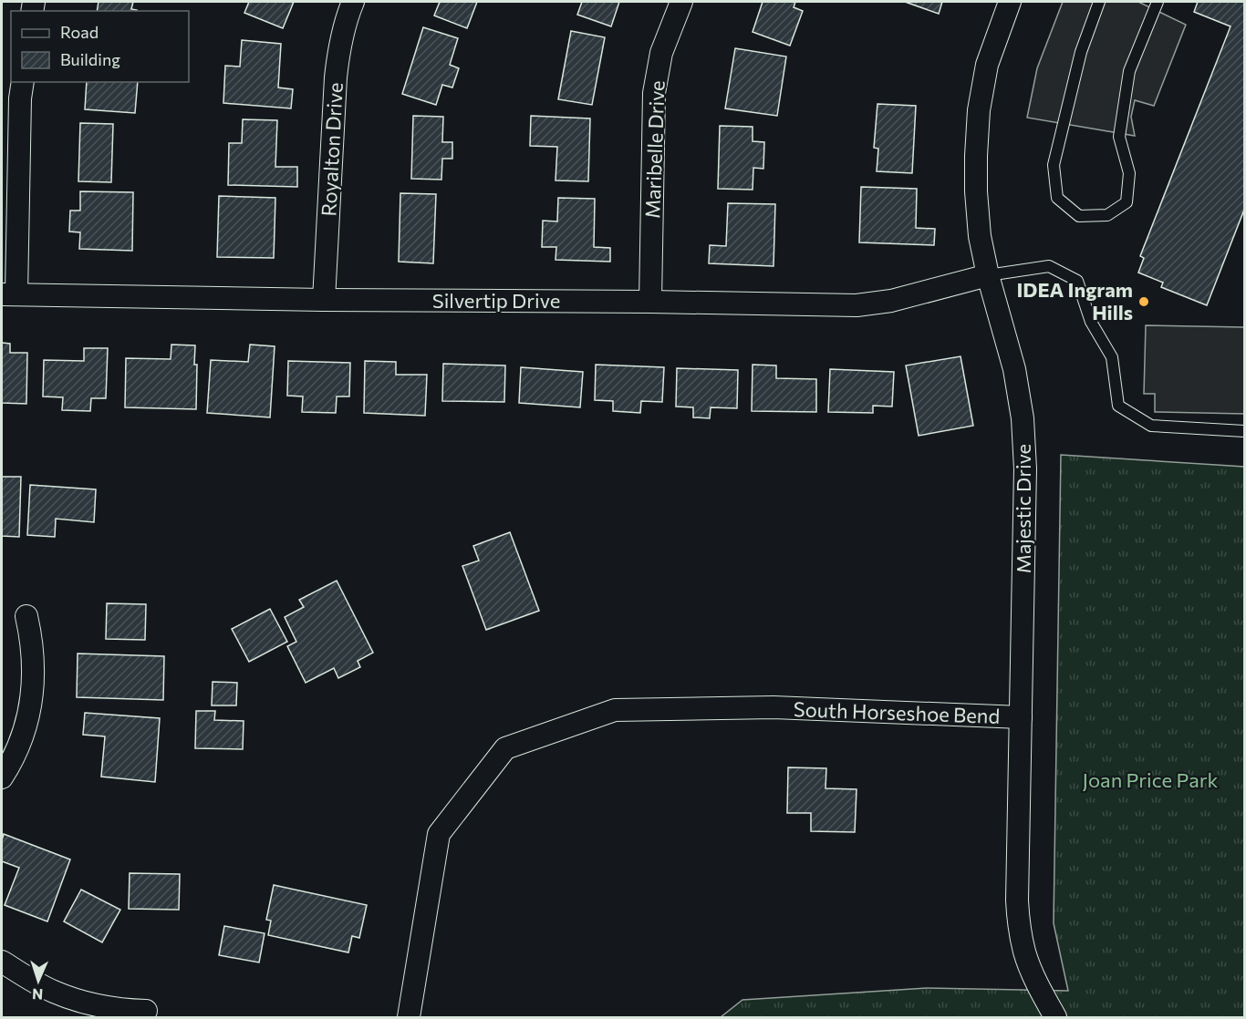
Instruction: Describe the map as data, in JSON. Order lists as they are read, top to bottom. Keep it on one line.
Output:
{"streets":{"street":["Royalton Drive","Maribelle Drive","Silvertip Drive","Majestic Drive","South Horseshoe Bend"]},"crossings":[["Royalton Drive","Silvertip Drive"],["Maribelle Drive","Silvertip Drive"],["Silvertip Drive","Majestic Drive"],["Majestic Drive","South Horseshoe Bend"]],"parks":["Joan Price Park"],"places":["IDEA Ingram Hills"],"legend":["Road","Building"],"north":"bottom"}
